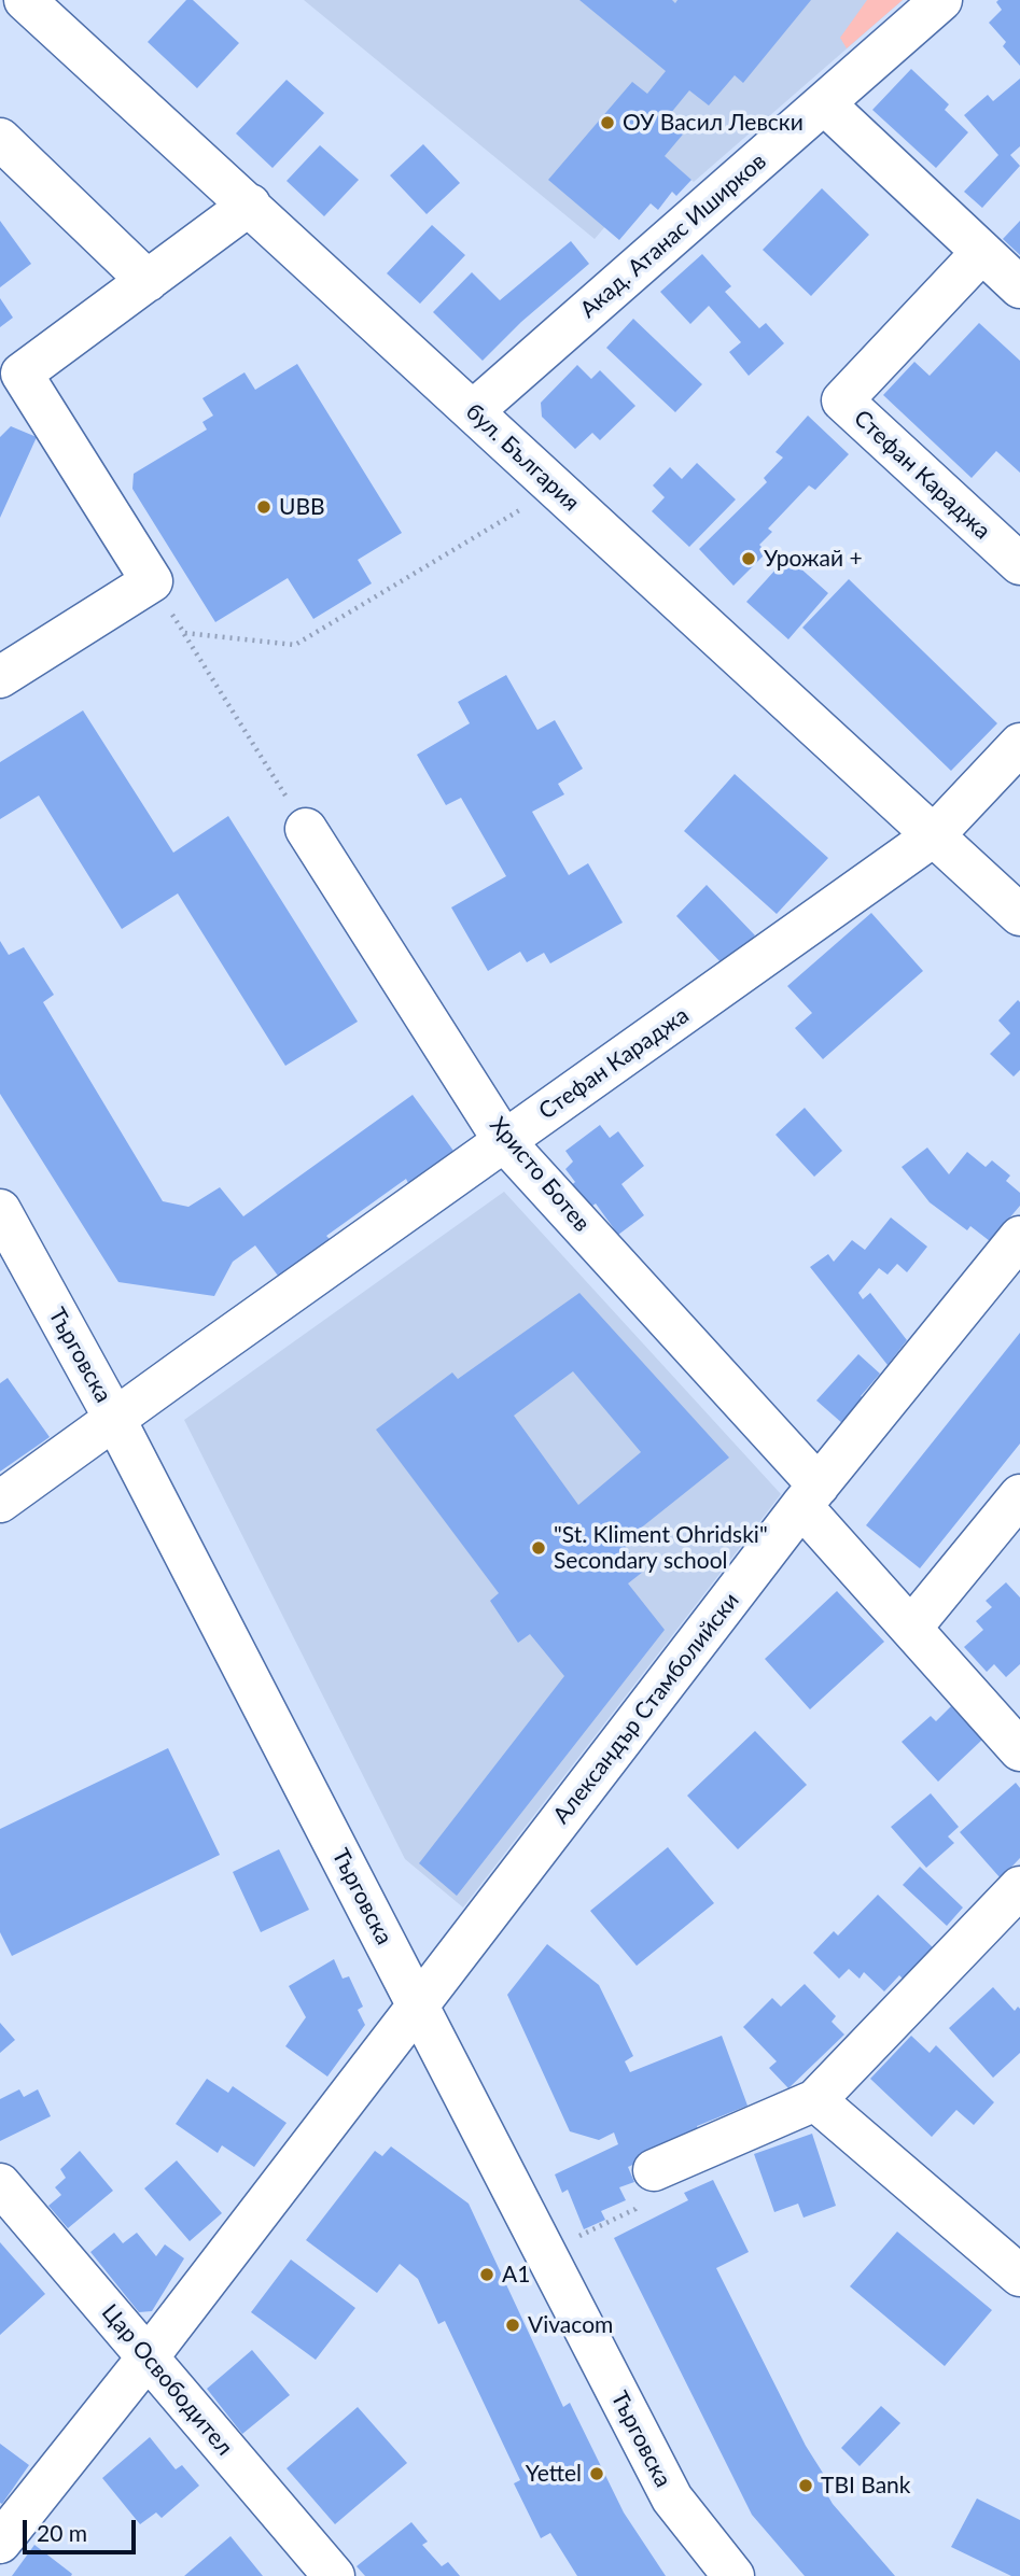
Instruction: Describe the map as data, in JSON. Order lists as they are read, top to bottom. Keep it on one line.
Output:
{"streets":{"street":["Акад. Атанас Иширков","бул. България","Стефан Караджа","Христо Ботев","Търговска","Александър Стамболийски","Цар Освободител"]},"crossings":[["Акад. Атанас Иширков","бул. България"],["бул. България","Стефан Караджа"],["Стефан Караджа","Христо Ботев"],["Стефан Караджа","Търговска"],["Христо Ботев","Александър Стамболийски"],["Търговска","Александър Стамболийски"],["Александър Стамболийски","Цар Освободител"]],"places":["ОУ Васил Левски","UBB","Урожай +","\"St. Kliment Ohridski\" Secondary school","A1","Vivacom","Yettel","TBI Bank"],"scale_bar":"20 m"}
